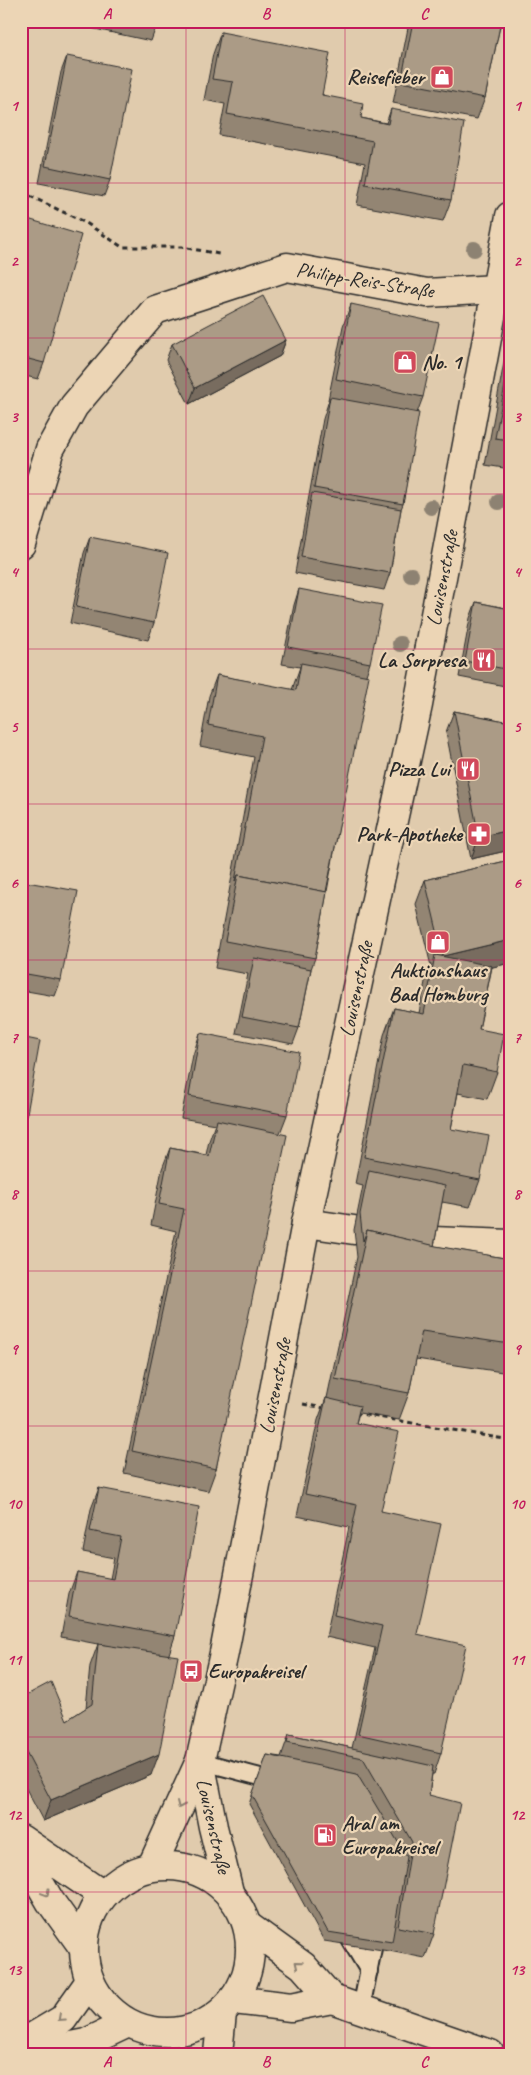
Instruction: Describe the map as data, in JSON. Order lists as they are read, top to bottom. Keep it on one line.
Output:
{"streets":{"street":["Philipp-Reis-Straße","Louisenstraße"]},"crossings":[["Philipp-Reis-Straße","Louisenstraße"]],"places":{"shop":["Reisefieber","No. 1","Auktionshaus Bad Homburg"],"restaurant":["La Sorpresa","Pizza Lui"],"pharmacy":["Park-Apotheke"],"bus stop":["Europakreisel"],"fuel station":["Aral am Europakreisel"]},"grid":{"columns":["A","B","C"],"rows":["1","2","3","4","5","6","7","8","9","10","11","12","13"]}}
